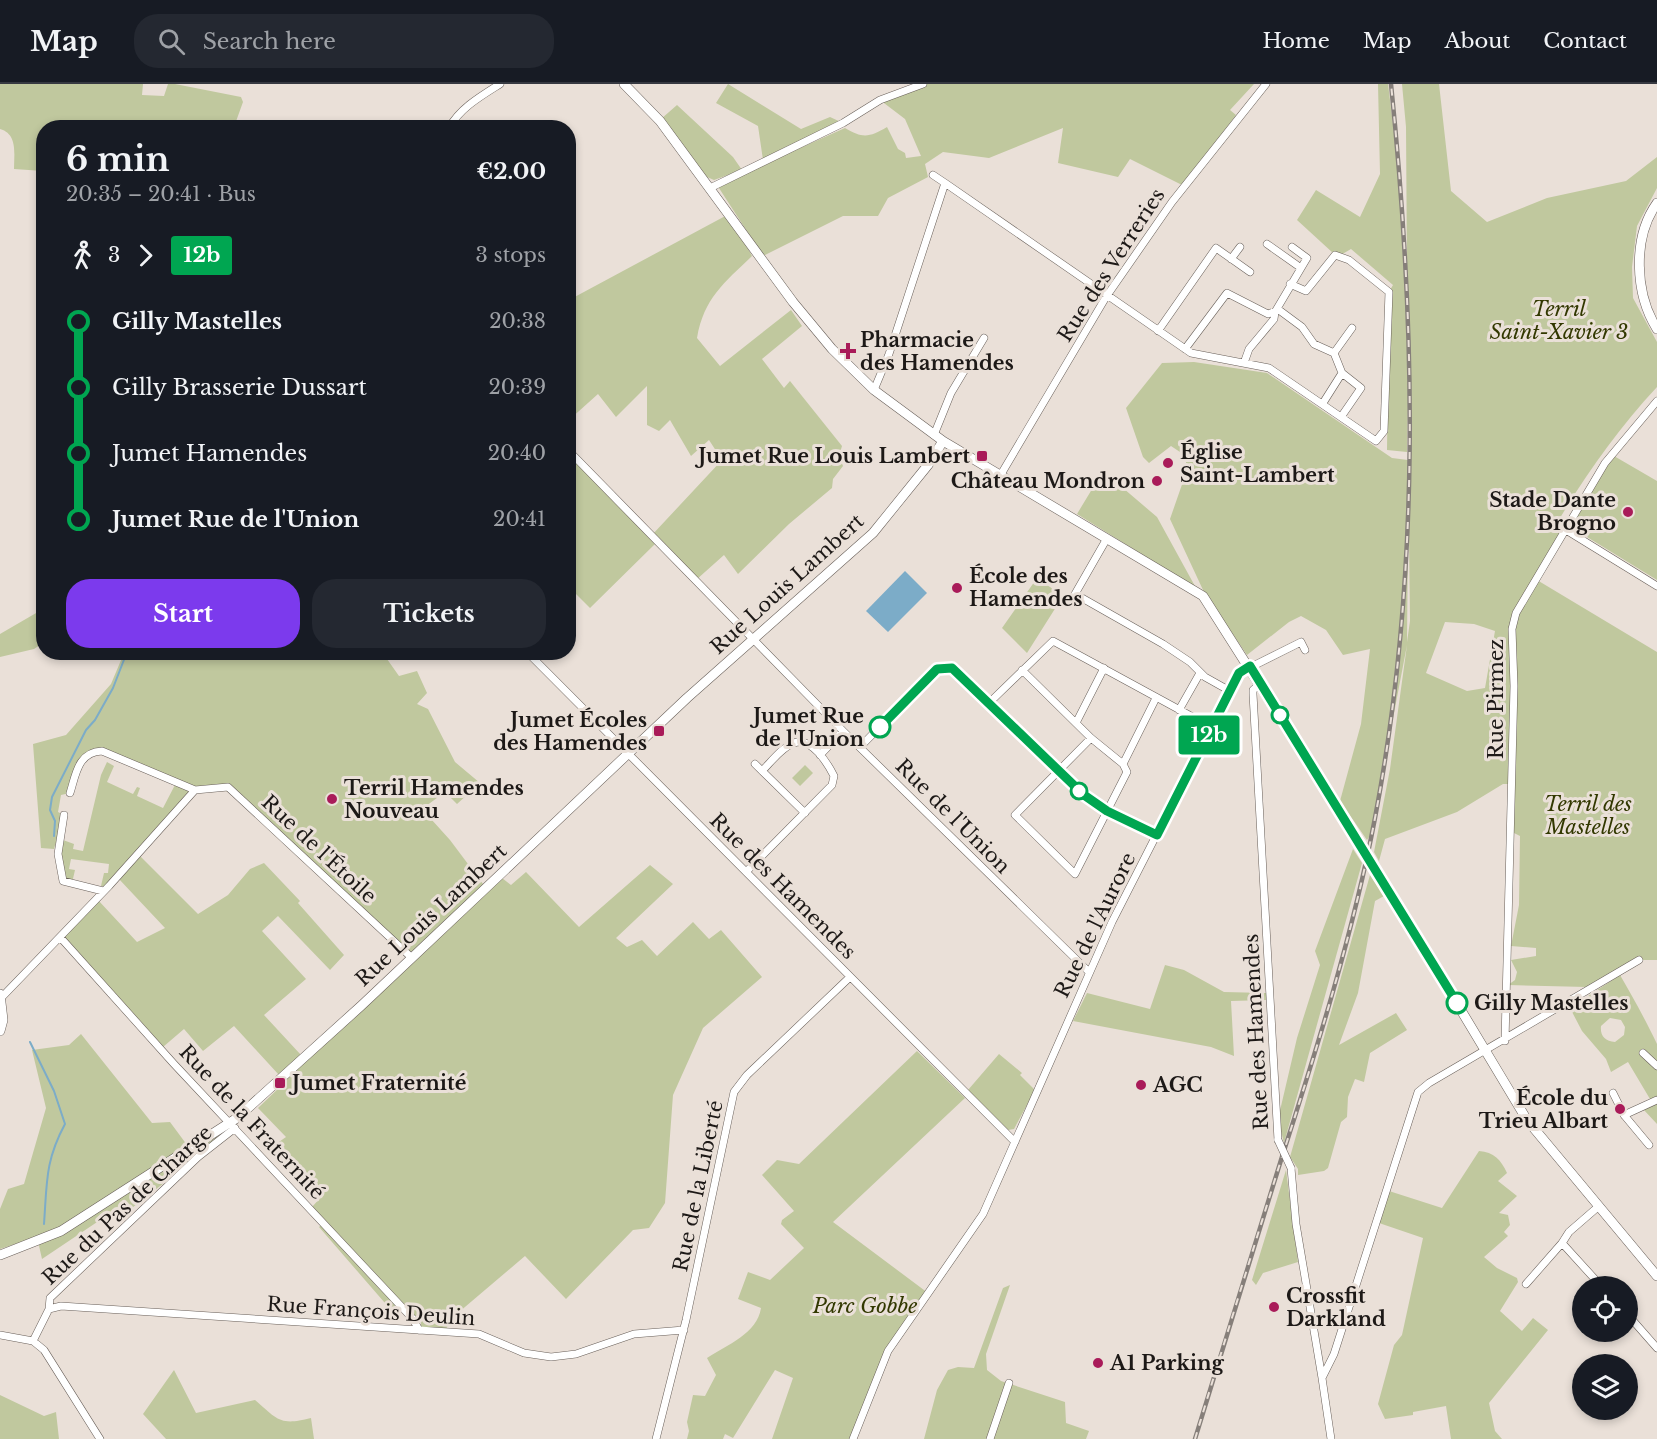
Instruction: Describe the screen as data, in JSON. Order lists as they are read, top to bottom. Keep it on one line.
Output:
{"streets":{"main road":["Rue Louis Lambert"],"street":["Rue des Verreries","Rue Pirmez","Rue de l'Union","Rue de l'Étoile","Rue des Hamendes","Rue de l'Aurore","Rue de la Fraternité","Rue de la Liberté","Rue du Pas de Charge","Rue François Deulin"]},"crossings":[["Rue Louis Lambert","Rue de l'Union"],["Rue Louis Lambert","Rue de l'Étoile"],["Rue Louis Lambert","Rue des Hamendes"],["Rue Louis Lambert","Rue de la Fraternité"],["Rue Louis Lambert","Rue du Pas de Charge"],["Rue de l'Union","Rue de l'Aurore"],["Rue des Hamendes","Rue de l'Aurore"],["Rue des Hamendes","Rue de la Liberté"],["Rue de la Fraternité","Rue du Pas de Charge"],["Rue de la Fraternité","Rue François Deulin"],["Rue de la Liberté","Rue François Deulin"],["Rue du Pas de Charge","Rue François Deulin"]],"parks":["Terril Saint-Xavier 3","Terril des Mastelles","Parc Gobbe"],"places":{"health":["Pharmacie des Hamendes"],"transit":["Jumet Rue Louis Lambert","Jumet Écoles des Hamendes","Jumet Fraternité"],"other":["Église Saint-Lambert","Château Mondron","Stade Dante Brogno","École des Hamendes","Jumet Rue de l'Union","Terril Hamendes Nouveau","Gilly Mastelles","AGC","École du Trieu Albart","Crossfit Darkland","A1 Parking"]},"lines":["bus line 12b"],"page":{"header":"Map","search":"Search here","nav":["Home","Map","About","Contact"],"on_map":"12b","heading":["6 min","20:35 – 20:41 · Bus","€2.00"],"legs":["3","12b","3 stops"],"list":[{"name":"Gilly Mastelles","value":"20:38"},{"name":"Gilly Brasserie Dussart","value":"20:39"},{"name":"Jumet Hamendes","value":"20:40"},{"name":"Jumet Rue de l'Union","value":"20:41"}],"buttons":["Start","Tickets"]}}
